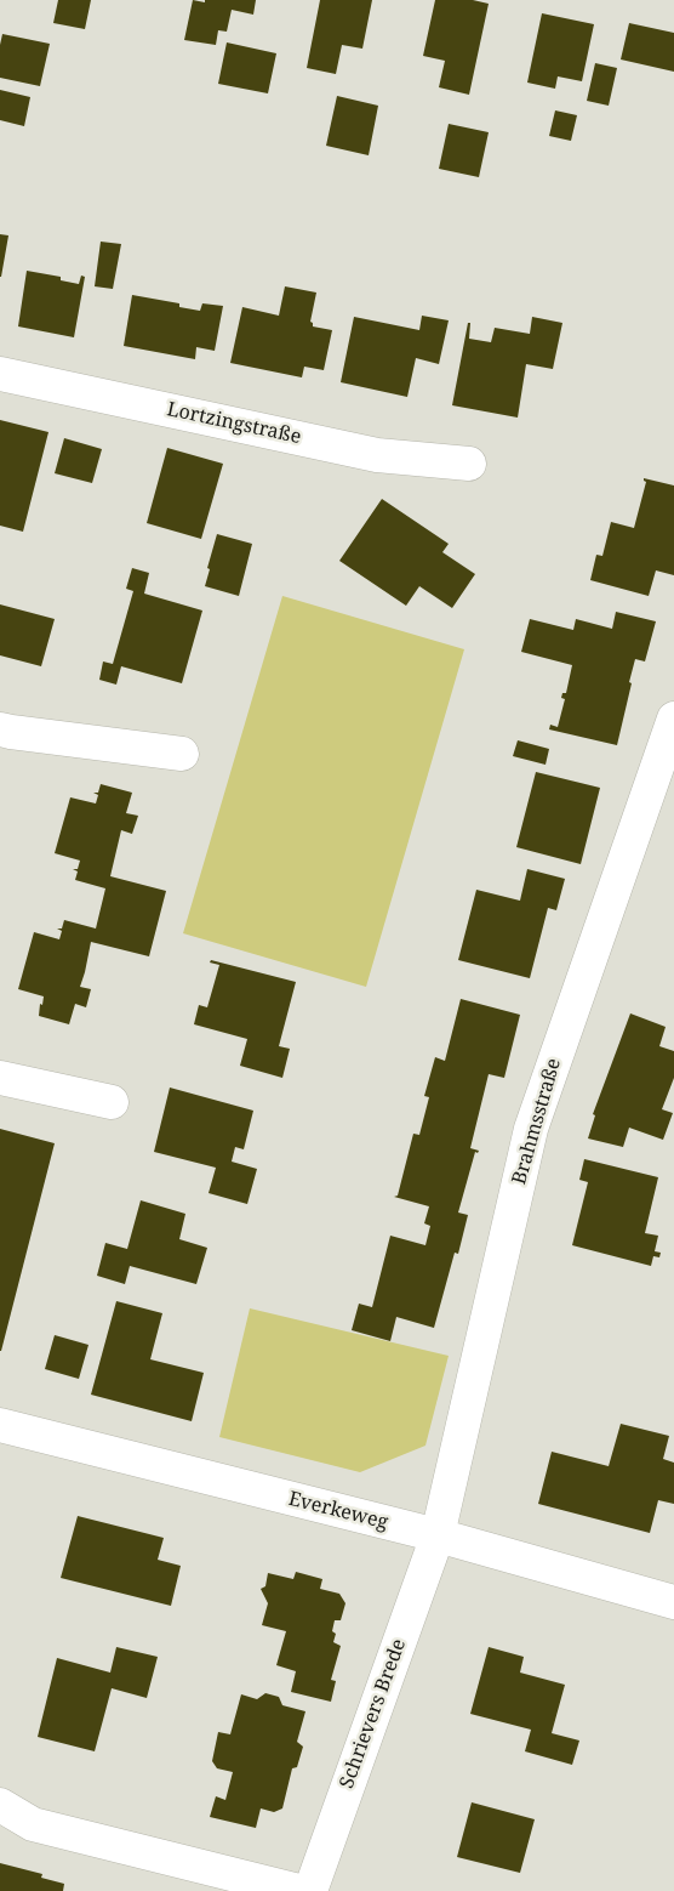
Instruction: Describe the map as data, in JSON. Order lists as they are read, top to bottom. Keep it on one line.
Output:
{"streets":{"street":["Lortzingstraße","Brahmsstraße","Everkeweg","Schrievers Brede"]},"crossings":[["Brahmsstraße","Everkeweg"],["Brahmsstraße","Schrievers Brede"],["Everkeweg","Schrievers Brede"]]}
